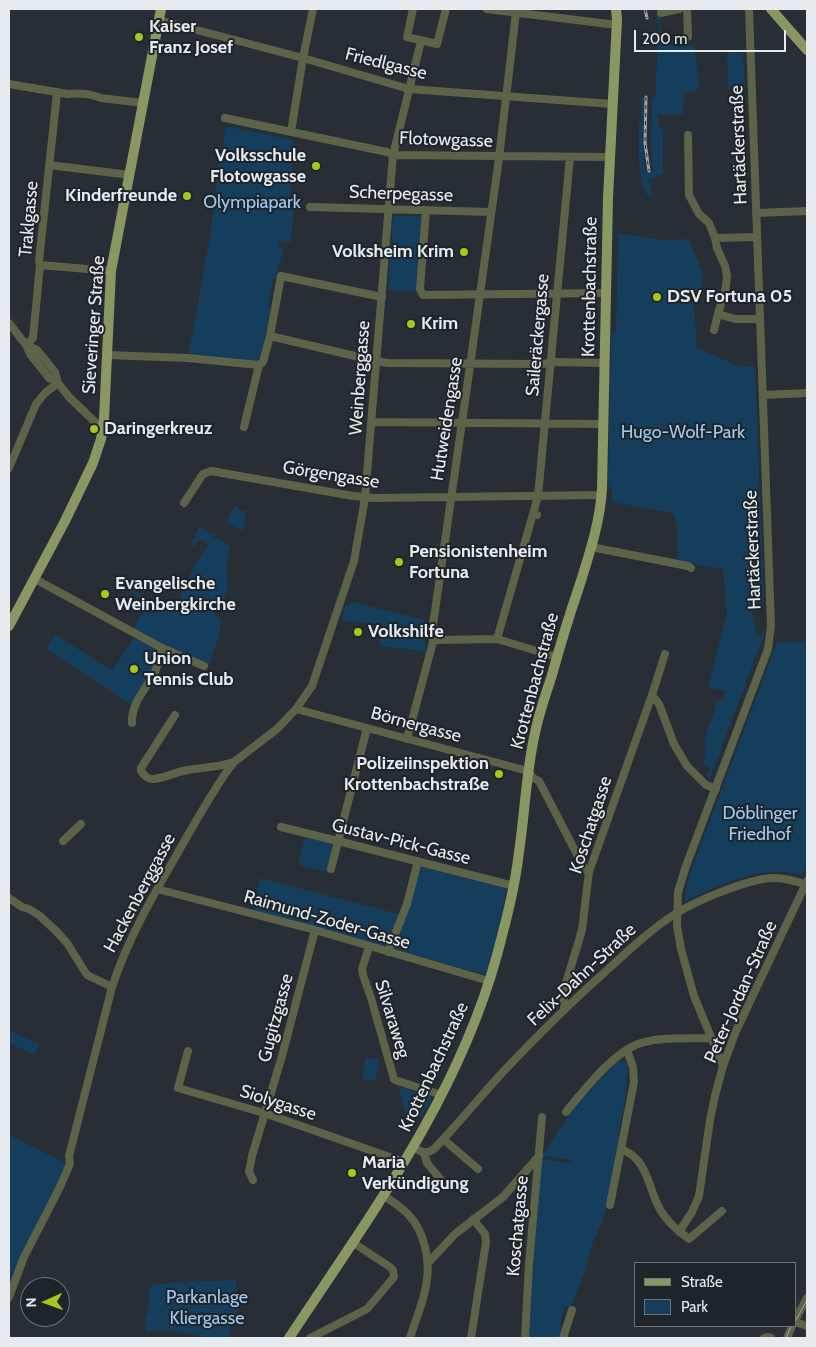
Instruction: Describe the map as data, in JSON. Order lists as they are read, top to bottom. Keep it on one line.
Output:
{"streets":{"main road":["Krottenbachstraße","Sieveringer Straße"],"street":["Friedlgasse","Flotowgasse","Hartäckerstraße","Scherpegasse","Traklgasse","Saileräckergasse","Weinberggasse","Hutweidengasse","Görgengasse","Börnergasse","Koschatgasse","Gustav-Pick-Gasse","Hackenberggasse","Raimund-Zoder-Gasse","Felix-Dahn-Straße","Peter-Jordan-Straße","Gugitzgasse","Silvaraweg","Siolygasse"]},"crossings":[["Friedlgasse","Krottenbachstraße"],["Friedlgasse","Sieveringer Straße"],["Friedlgasse","Weinberggasse"],["Friedlgasse","Hutweidengasse"],["Flotowgasse","Krottenbachstraße"],["Flotowgasse","Saileräckergasse"],["Flotowgasse","Weinberggasse"],["Flotowgasse","Hutweidengasse"],["Hartäckerstraße","Felix-Dahn-Straße"],["Hartäckerstraße","Peter-Jordan-Straße"],["Scherpegasse","Weinberggasse"],["Scherpegasse","Hutweidengasse"],["Krottenbachstraße","Görgengasse"],["Krottenbachstraße","Börnergasse"],["Krottenbachstraße","Gustav-Pick-Gasse"],["Krottenbachstraße","Raimund-Zoder-Gasse"],["Krottenbachstraße","Silvaraweg"],["Krottenbachstraße","Siolygasse"],["Saileräckergasse","Görgengasse"],["Weinberggasse","Görgengasse"],["Weinberggasse","Börnergasse"],["Weinberggasse","Hackenberggasse"],["Hutweidengasse","Görgengasse"],["Hutweidengasse","Börnergasse"],["Börnergasse","Hackenberggasse"],["Koschatgasse","Felix-Dahn-Straße"],["Hackenberggasse","Raimund-Zoder-Gasse"],["Raimund-Zoder-Gasse","Gugitzgasse"],["Raimund-Zoder-Gasse","Silvaraweg"],["Felix-Dahn-Straße","Peter-Jordan-Straße"],["Gugitzgasse","Siolygasse"]],"parks":["Olympiapark","Hugo-Wolf-Park","Döblinger Friedhof","Parkanlage Kliergasse"],"places":["Kaiser Franz Josef","Volksschule Flotowgasse","Kinderfreunde","Volksheim Krim","DSV Fortuna 05","Krim","Daringerkreuz","Pensionistenheim Fortuna","Evangelische Weinbergkirche","Volkshilfe","Union Tennis Club","Polizeiinspektion Krottenbachstraße","Maria Verkündigung"],"legend":["Straße","Park"],"scale_bar":"200 m","north":"left"}
